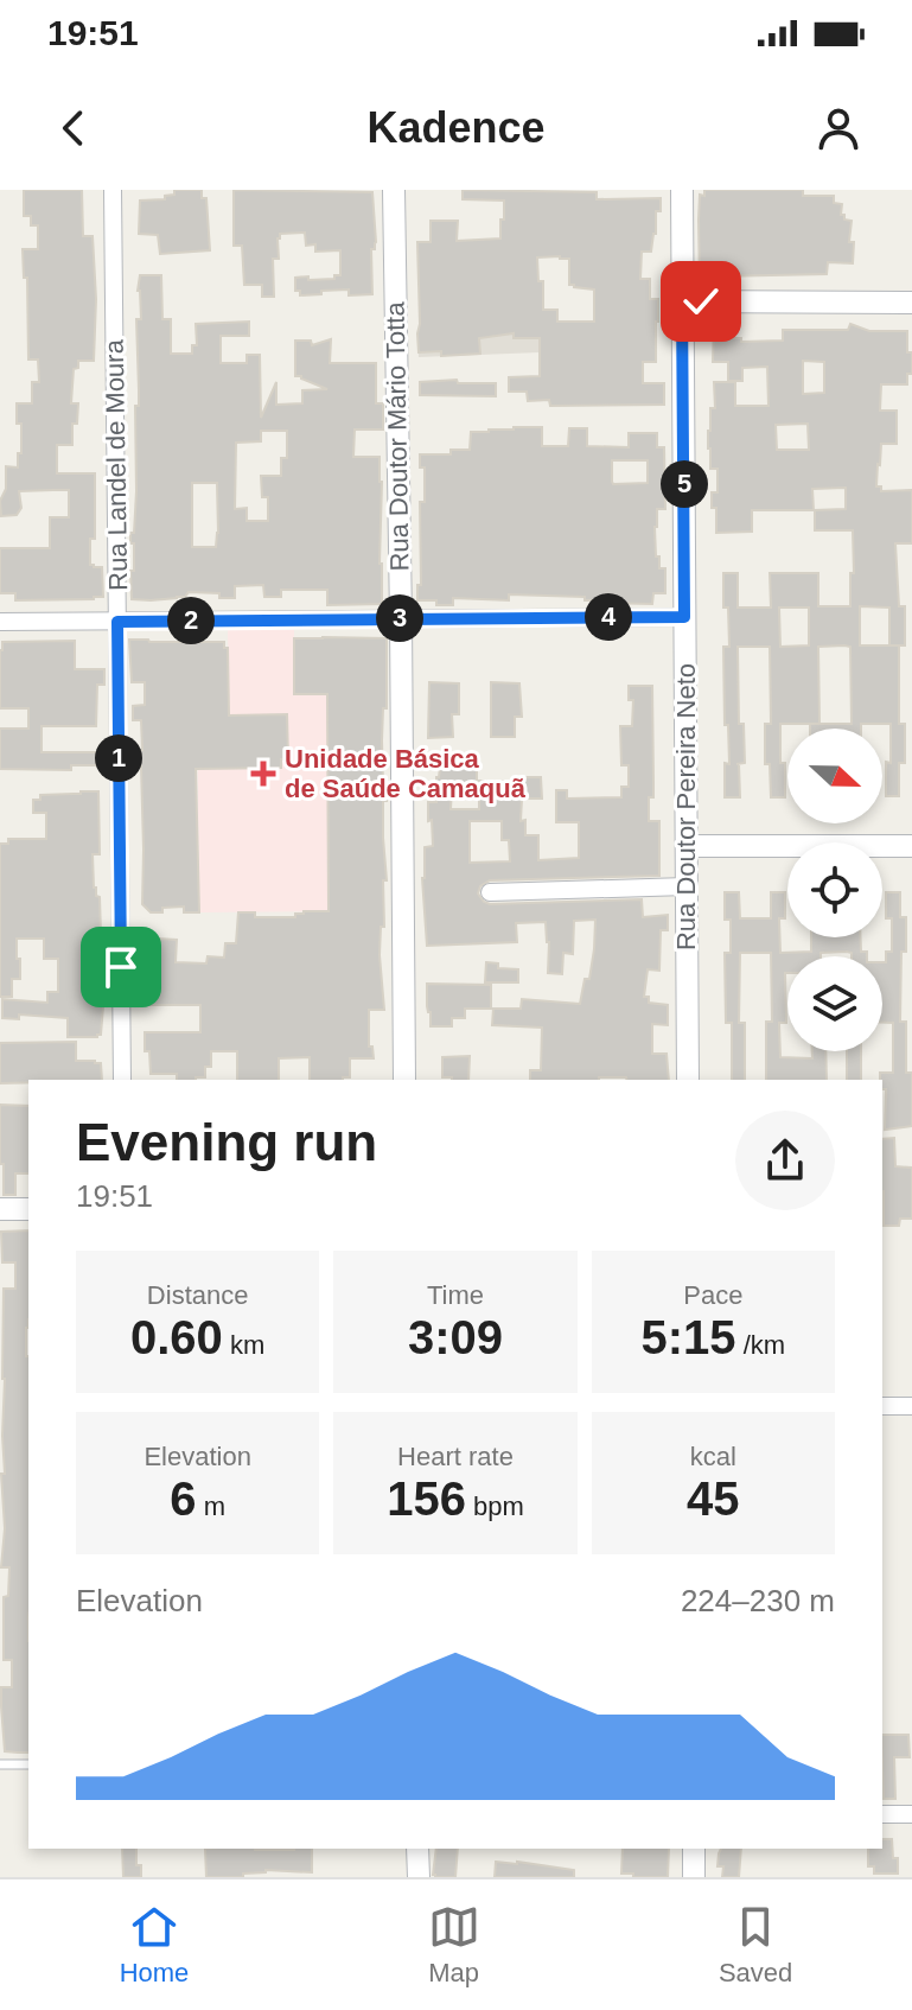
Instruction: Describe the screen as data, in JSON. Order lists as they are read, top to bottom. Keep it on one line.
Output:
{"streets":{"street":["Rua Doutor Mário Totta","Rua Landel de Moura","Rua Doutor Pereira Neto"]},"places":{"health":["Unidade Básica de Saúde Camaquã"]},"north":"right","page":{"status":"19:51","header":"Kadence","pins":["5","4","3","2","1"],"heading":["Evening run","19:51"],"stats":[["Distance","0.60 km"],["Time","3:09"],["Pace","5:15 /km"],["Elevation","6 m"],["Heart rate","156 bpm"],["kcal","45"]],"chart":["Elevation","224–230 m"],"tabs":["Home","Map","Saved"]}}
